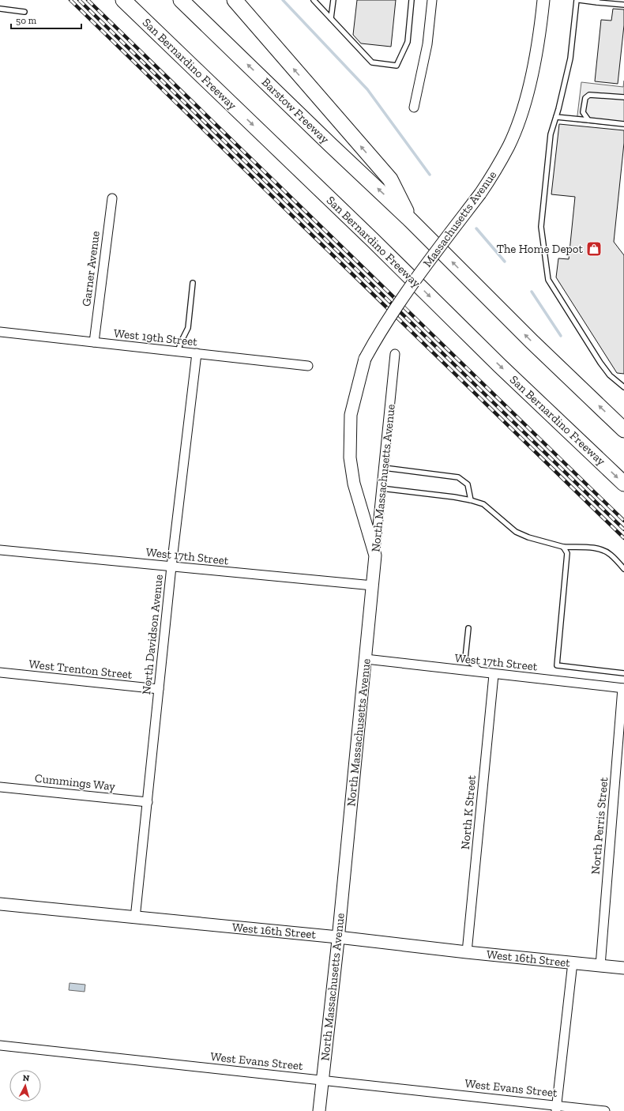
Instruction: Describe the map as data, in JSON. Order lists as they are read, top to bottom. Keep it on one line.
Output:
{"streets":{"highway":["San Bernardino Freeway","Barstow Freeway"],"street":["Massachusetts Avenue","Garner Avenue","West 19th Street","North Massachusetts Avenue","West 17th Street","North Davidson Avenue","West Trenton Street","Cummings Way","North K Street","North Perris Street","West 16th Street","West Evans Street"]},"crossings":[["Massachusetts Avenue","North Massachusetts Avenue"],["Garner Avenue","West 19th Street"],["West 19th Street","North Davidson Avenue"],["North Massachusetts Avenue","West 17th Street"],["North Massachusetts Avenue","West 16th Street"],["North Massachusetts Avenue","West Evans Street"],["West 17th Street","North Davidson Avenue"],["West 17th Street","North K Street"],["West 17th Street","North Perris Street"],["North Davidson Avenue","West Trenton Street"],["North Davidson Avenue","Cummings Way"],["North Davidson Avenue","West 16th Street"],["North K Street","West 16th Street"],["North Perris Street","West 16th Street"]],"places":{"shop":["The Home Depot"]},"scale_bar":"50 m","north":"top"}
